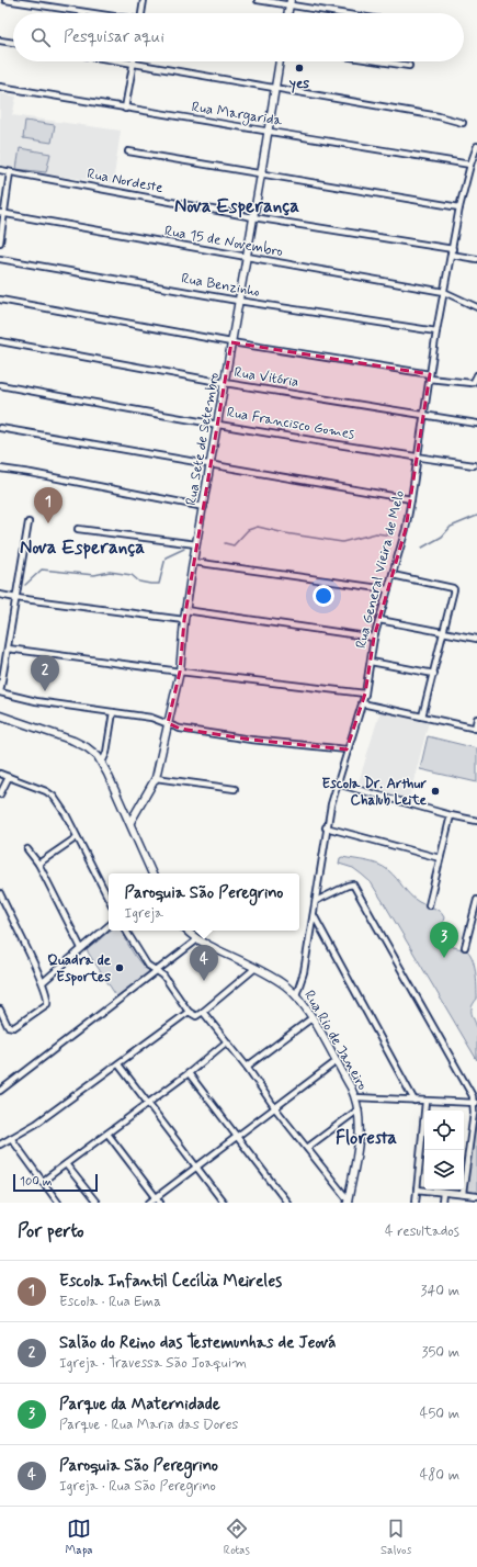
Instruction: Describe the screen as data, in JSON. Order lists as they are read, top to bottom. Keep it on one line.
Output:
{"streets":{"street":["Rua Margarida","Rua Nordeste","Rua 15 de Novembro","Rua Benzinho","Rua Vitória","Rua Francisco Gomes","Rua Sete de Setembro","Rua General Vieira de Melo","Rua Rio de Janeiro"]},"crossings":[["Rua Margarida","Rua Sete de Setembro"],["Rua Margarida","Rua General Vieira de Melo"],["Rua Nordeste","Rua Sete de Setembro"],["Rua Nordeste","Rua General Vieira de Melo"],["Rua 15 de Novembro","Rua Sete de Setembro"],["Rua 15 de Novembro","Rua General Vieira de Melo"],["Rua Benzinho","Rua Sete de Setembro"],["Rua Benzinho","Rua General Vieira de Melo"],["Rua Vitória","Rua Sete de Setembro"],["Rua Vitória","Rua General Vieira de Melo"],["Rua Francisco Gomes","Rua Sete de Setembro"],["Rua Francisco Gomes","Rua General Vieira de Melo"],["Rua General Vieira de Melo","Rua Rio de Janeiro"]],"districts":["Nova Esperança","Nova Esperança","Floresta"],"places":["yes","Escola Dr. Arthur Chalub Leite","Quadra de Esportes"],"scale_bar":"100 m","page":{"search":"Pesquisar aqui","pins":["1","2","3","4"],"popup":["Paroquia São Peregrino","Igreja"],"scale":"100 m","heading":["Por perto","4 resultados"],"list":[{"mark":"1","name":"Escola Infantil Cecília Meireles","note":"Escola · Rua Ema","value":"340 m"},{"mark":"2","name":"Salão do Reino das Testemunhas de Jeová","note":"Igreja · Travessa São Joaquim","value":"350 m"},{"mark":"3","name":"Parque da Maternidade","note":"Parque · Rua Maria das Dores","value":"450 m"},{"mark":"4","name":"Paroquia São Peregrino","note":"Igreja · Rua São Peregrino","value":"480 m"}],"nav":["Mapa","Rotas","Salvos"]}}
